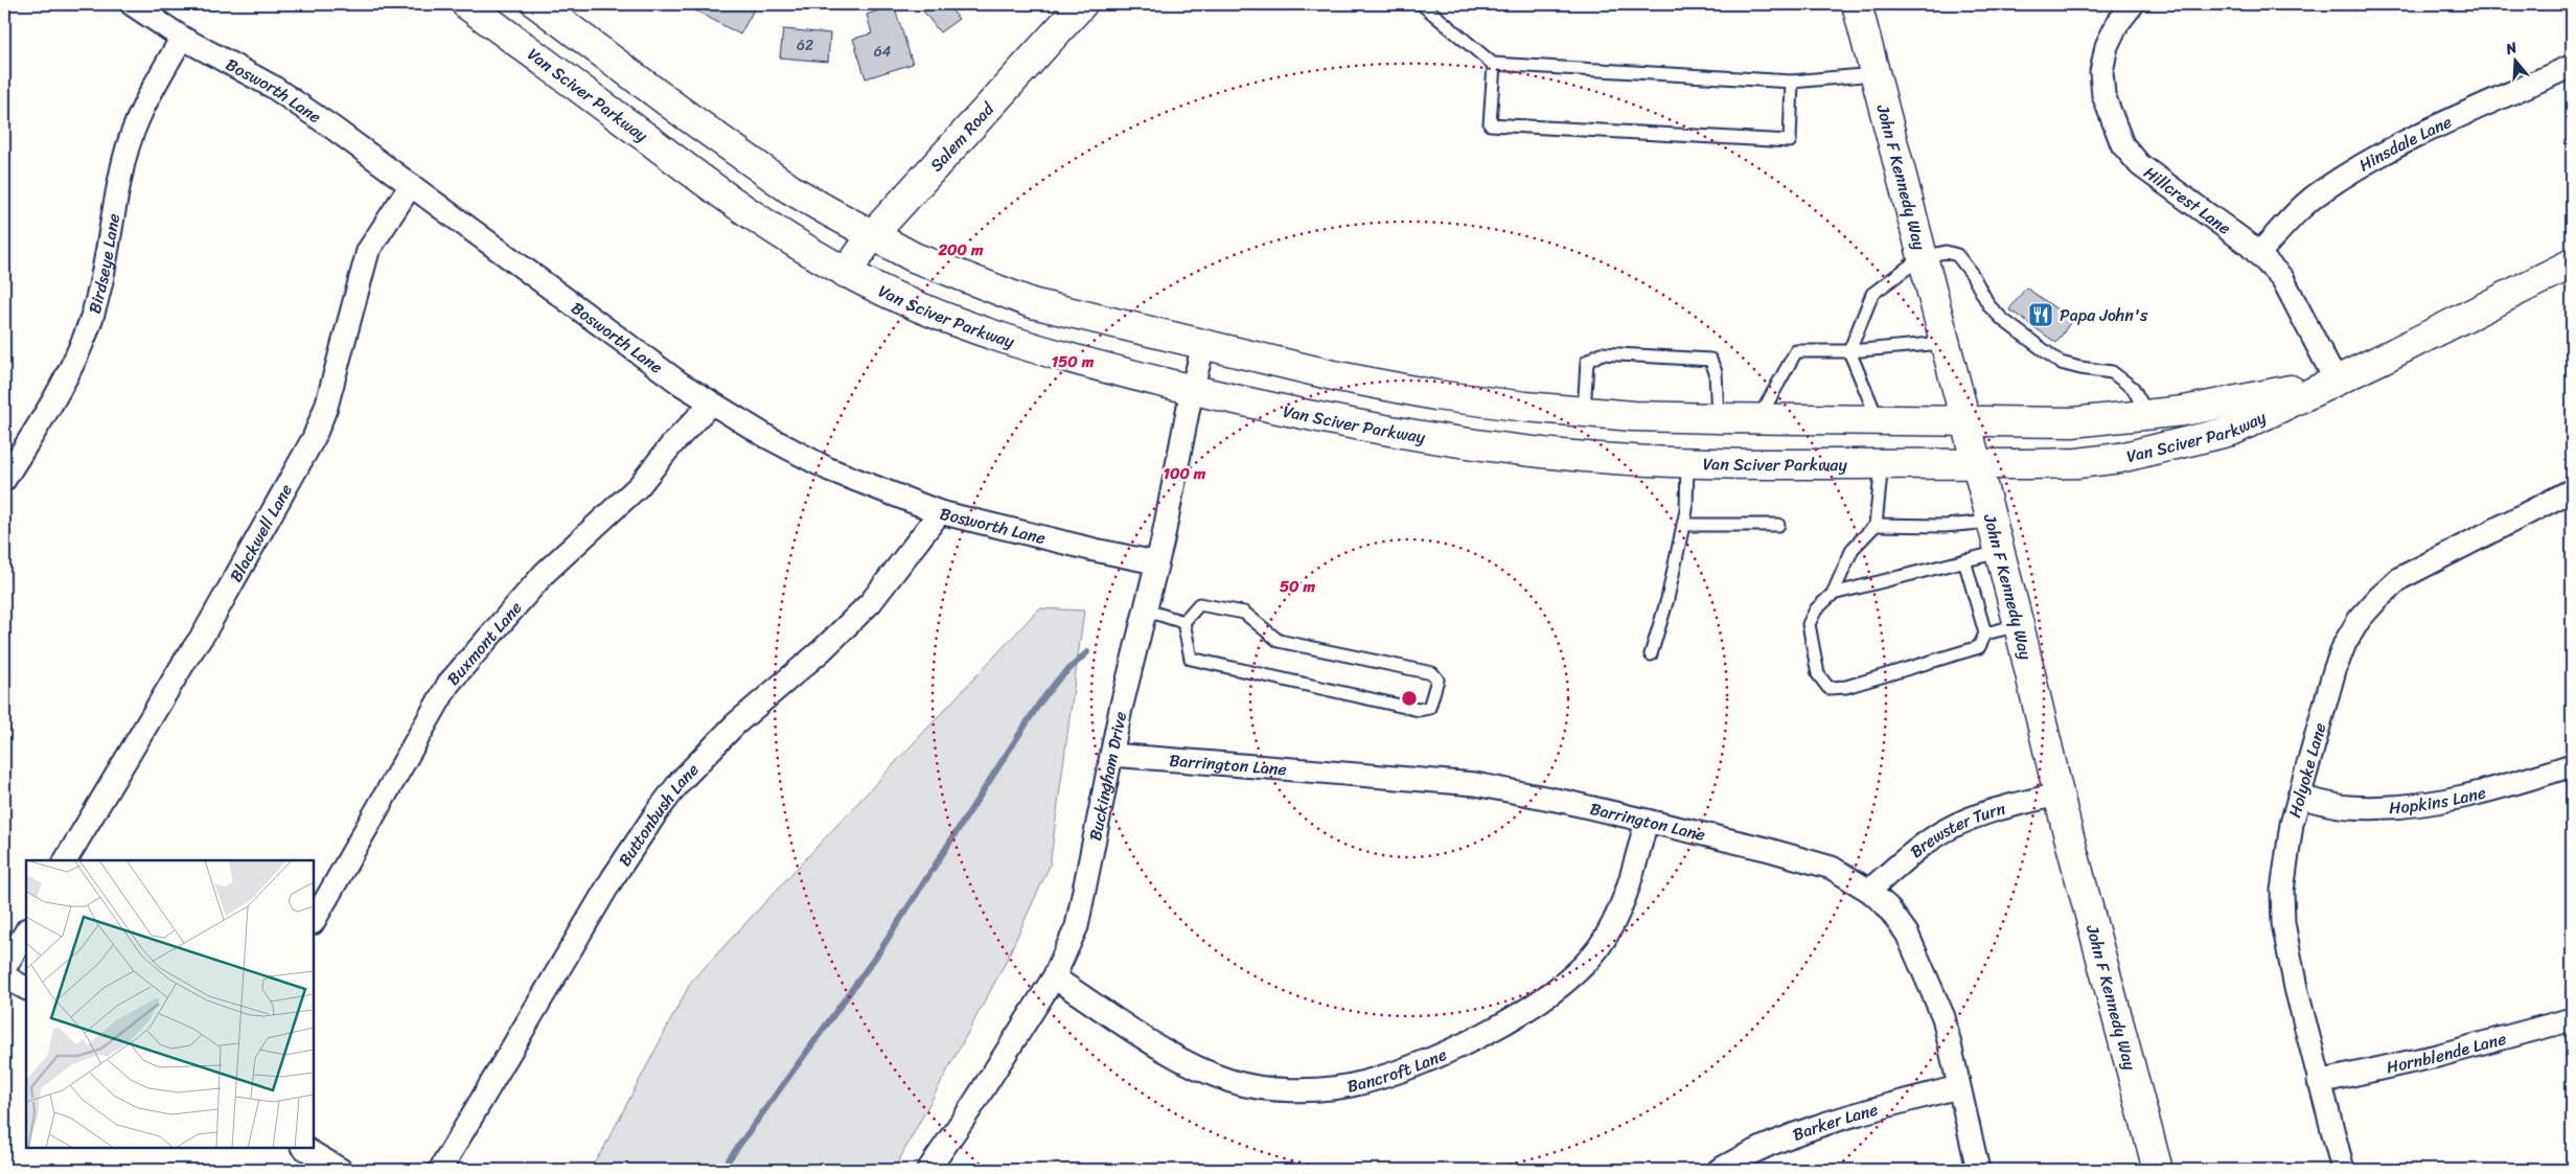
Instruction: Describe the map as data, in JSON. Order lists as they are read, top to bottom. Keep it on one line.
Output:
{"streets":{"street":["Bosworth Lane","Van Sciver Parkway","Salem Road","Hinsdale Lane","John F Kennedy Way","Hillcrest Lane","Birdseye Lane","Blackwell Lane","Buxmont Lane","Barrington Lane","Holyoke Lane","Buckingham Drive","Hopkins Lane","Buttonbush Lane","Brewster Turn","Hornblende Lane","Bancroft Lane","Barker Lane"]},"crossings":[["Bosworth Lane","Birdseye Lane"],["Bosworth Lane","Blackwell Lane"],["Bosworth Lane","Buxmont Lane"],["Bosworth Lane","Buckingham Drive"],["Bosworth Lane","Buttonbush Lane"],["Van Sciver Parkway","Salem Road"],["Van Sciver Parkway","John F Kennedy Way"],["Van Sciver Parkway","Hillcrest Lane"],["Van Sciver Parkway","Buckingham Drive"],["Hinsdale Lane","Hillcrest Lane"],["John F Kennedy Way","Brewster Turn"],["Barrington Lane","Buckingham Drive"],["Barrington Lane","Brewster Turn"],["Barrington Lane","Bancroft Lane"],["Barrington Lane","Barker Lane"],["Holyoke Lane","Hopkins Lane"],["Holyoke Lane","Hornblende Lane"],["Buckingham Drive","Bancroft Lane"]],"places":{"restaurant":["Papa John's"]},"house_numbers":["62","64"],"north":"top","rings":["200 m","150 m","100 m","50 m"]}
